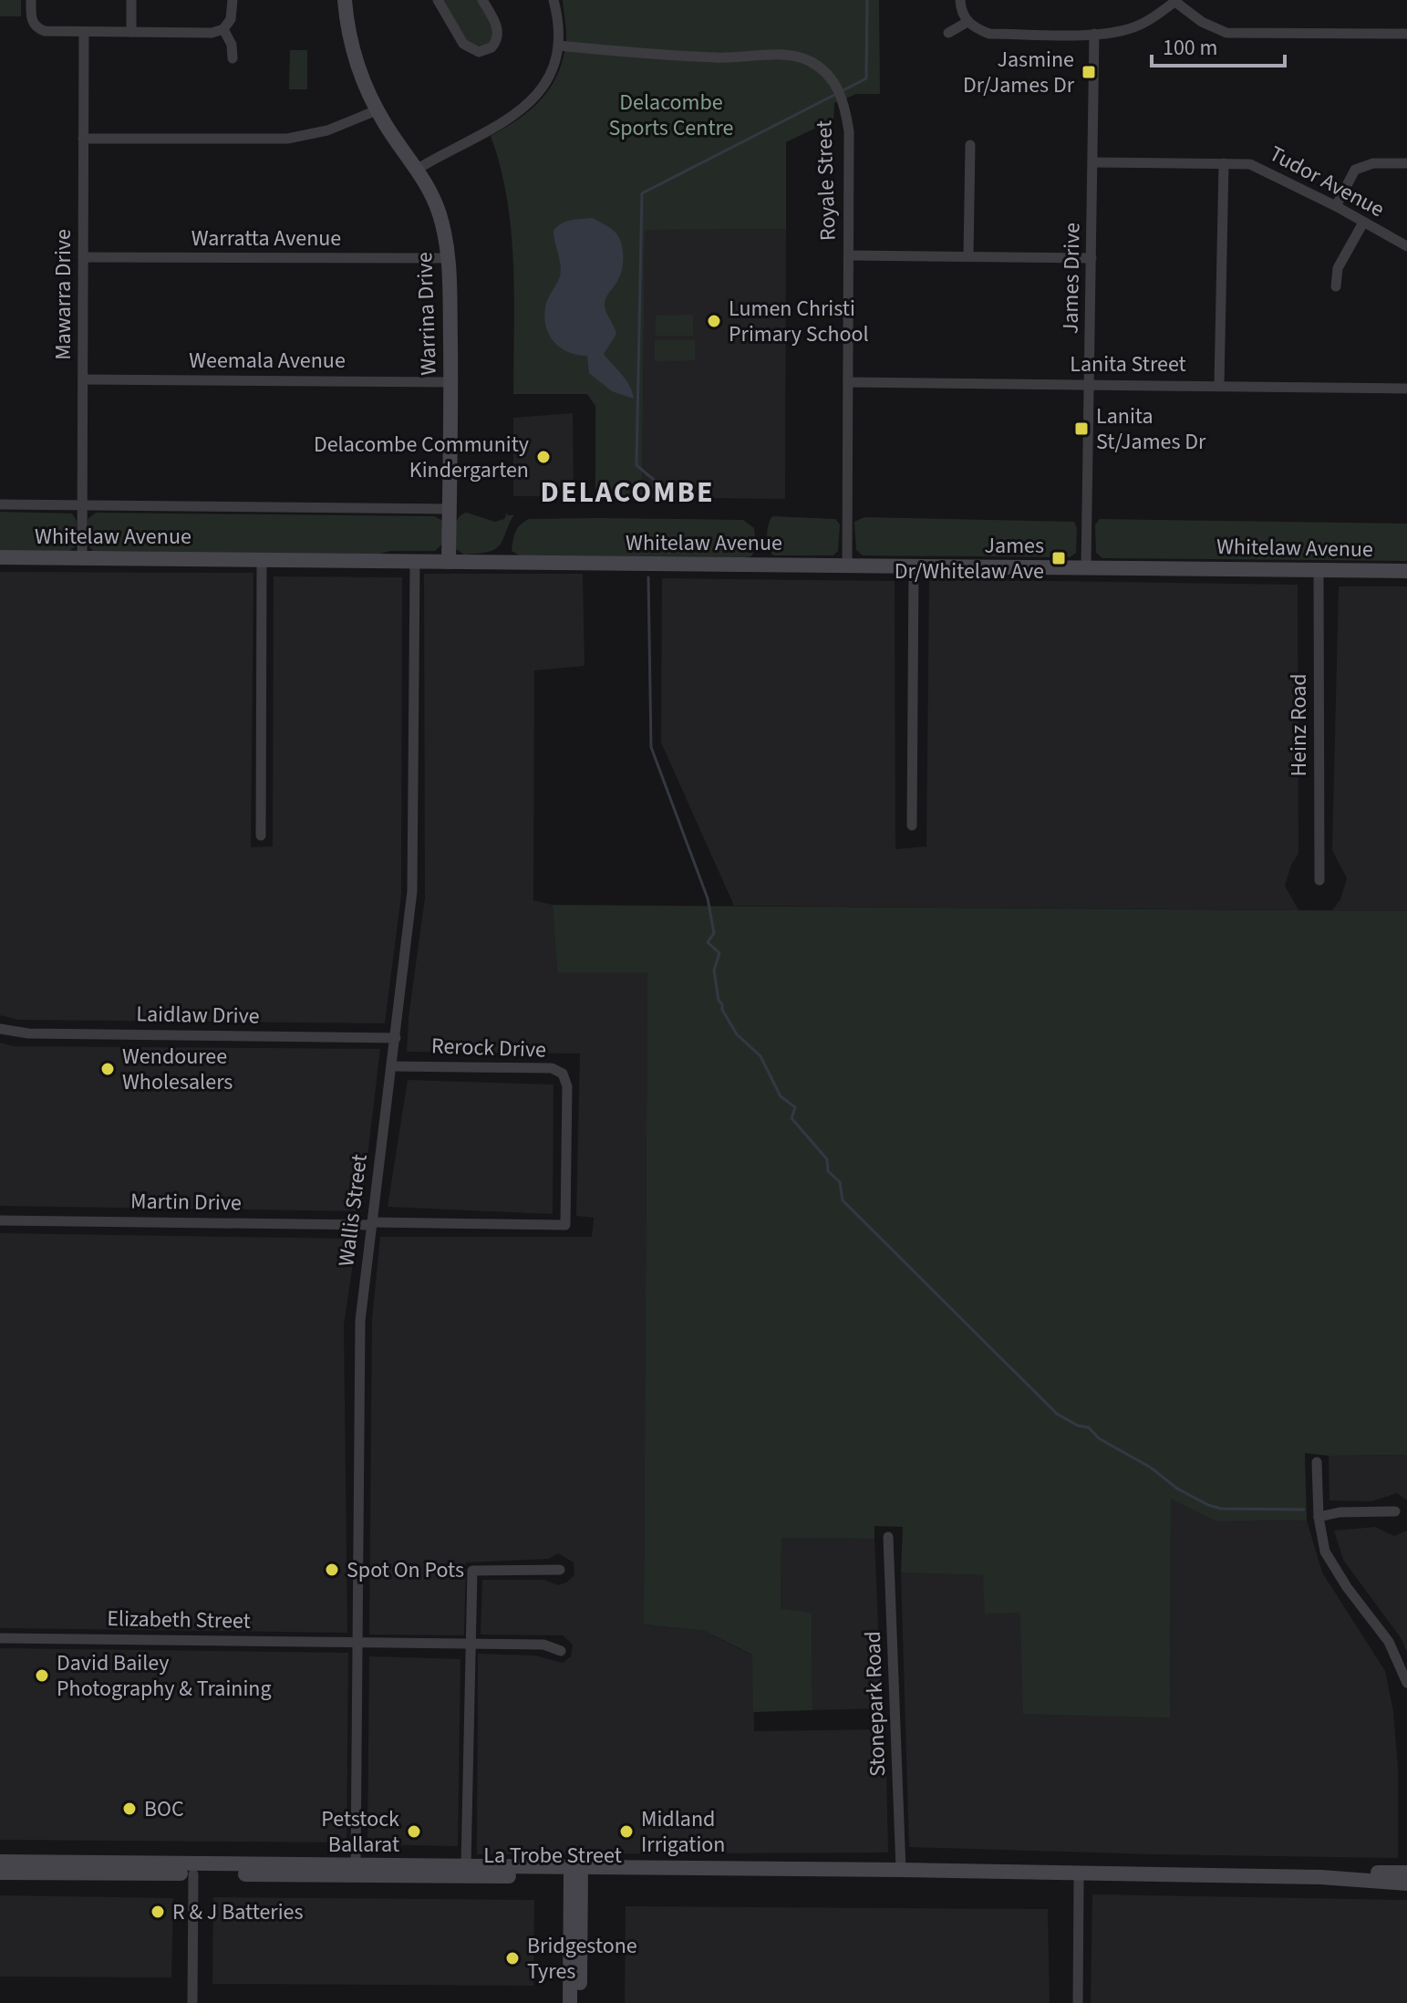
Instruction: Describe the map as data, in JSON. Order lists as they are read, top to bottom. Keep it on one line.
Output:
{"streets":{"street":["Royale Street","Tudor Avenue","Warratta Avenue","James Drive","Mawarra Drive","Warrina Drive","Weemala Avenue","Lanita Street","Whitelaw Avenue","Heinz Road","Laidlaw Drive","Rerock Drive","Martin Drive","Wallis Street","Elizabeth Street","Stonepark Road","La Trobe Street"]},"crossings":[["Royale Street","Lanita Street"],["Royale Street","Whitelaw Avenue"],["Tudor Avenue","James Drive"],["Warratta Avenue","Mawarra Drive"],["Warratta Avenue","Warrina Drive"],["James Drive","Lanita Street"],["James Drive","Whitelaw Avenue"],["Mawarra Drive","Weemala Avenue"],["Mawarra Drive","Whitelaw Avenue"],["Warrina Drive","Weemala Avenue"],["Warrina Drive","Whitelaw Avenue"],["Whitelaw Avenue","Heinz Road"],["Whitelaw Avenue","Wallis Street"],["Laidlaw Drive","Wallis Street"],["Rerock Drive","Martin Drive"],["Rerock Drive","Wallis Street"],["Martin Drive","Wallis Street"],["Wallis Street","Elizabeth Street"],["Wallis Street","La Trobe Street"],["Stonepark Road","La Trobe Street"]],"districts":["DELACOMBE"],"parks":["Delacombe Sports Centre"],"places":{"transit":["Jasmine Dr/James Dr","Lanita St/James Dr","James Dr/Whitelaw Ave"],"other":["Lumen Christi Primary School","Delacombe Community Kindergarten","Wendouree Wholesalers","Spot On Pots","David Bailey Photography & Training","BOC","Petstock Ballarat","Midland Irrigation","R & J Batteries","Bridgestone Tyres"]},"scale_bar":"100 m"}
